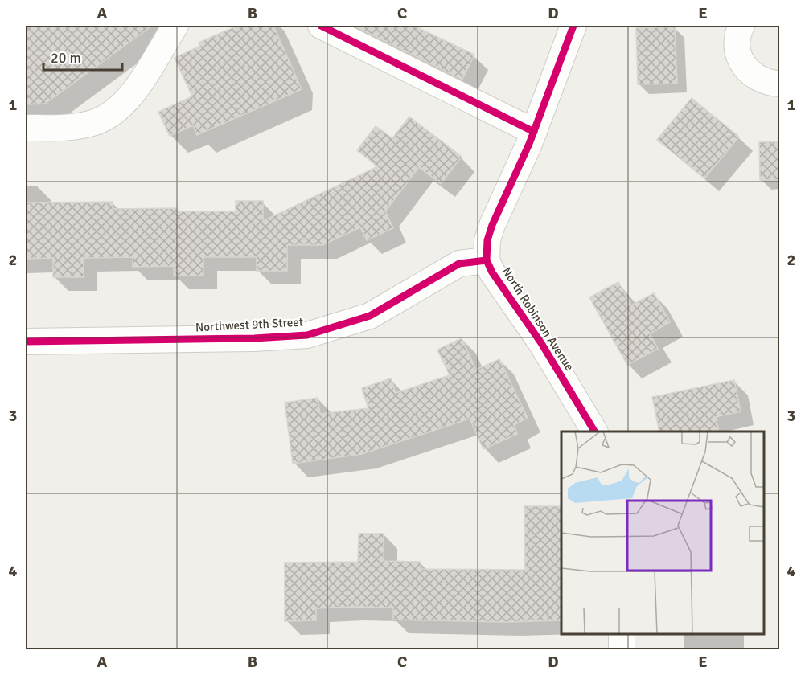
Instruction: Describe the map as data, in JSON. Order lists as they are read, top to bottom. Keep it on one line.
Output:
{"streets":{"street":["North Robinson Avenue","Northwest 9th Street"]},"crossings":[["North Robinson Avenue","Northwest 9th Street"]],"scale_bar":"20 m","grid":{"columns":["A","B","C","D","E"],"rows":["1","2","3","4"]}}
